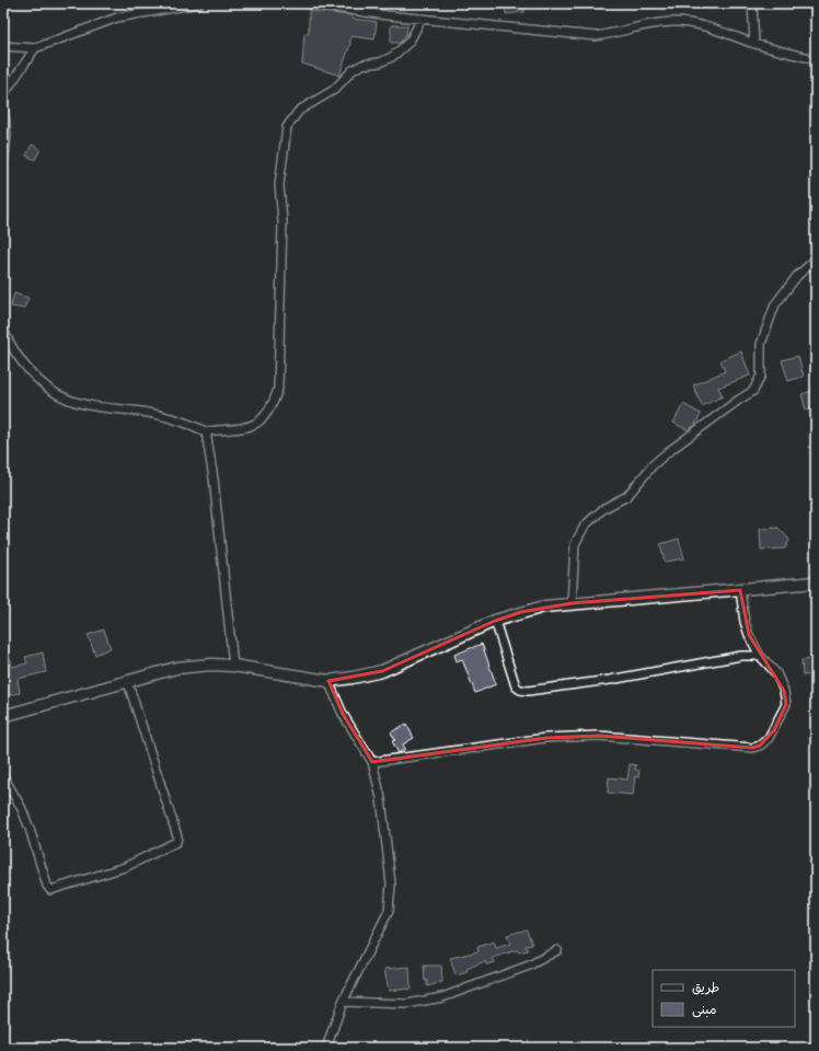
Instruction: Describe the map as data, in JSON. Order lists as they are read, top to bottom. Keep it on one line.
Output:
{"legend":["طريق","مبنى"]}
